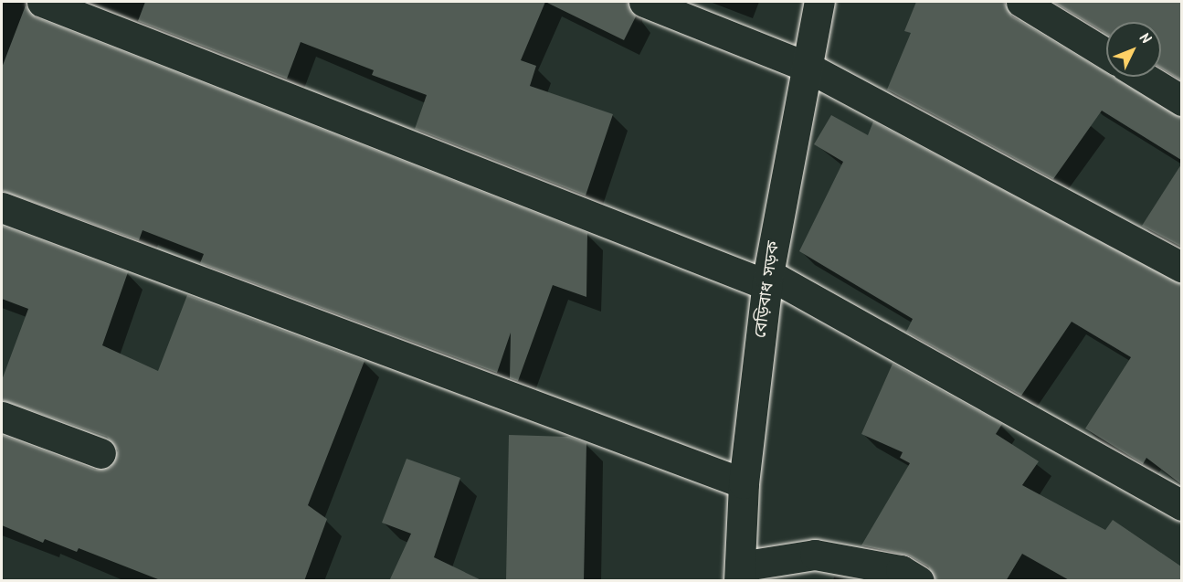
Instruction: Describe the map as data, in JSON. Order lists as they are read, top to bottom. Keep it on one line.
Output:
{"streets":{"main road":["বেড়িবাধ সড়ক"]},"north":"top right"}
